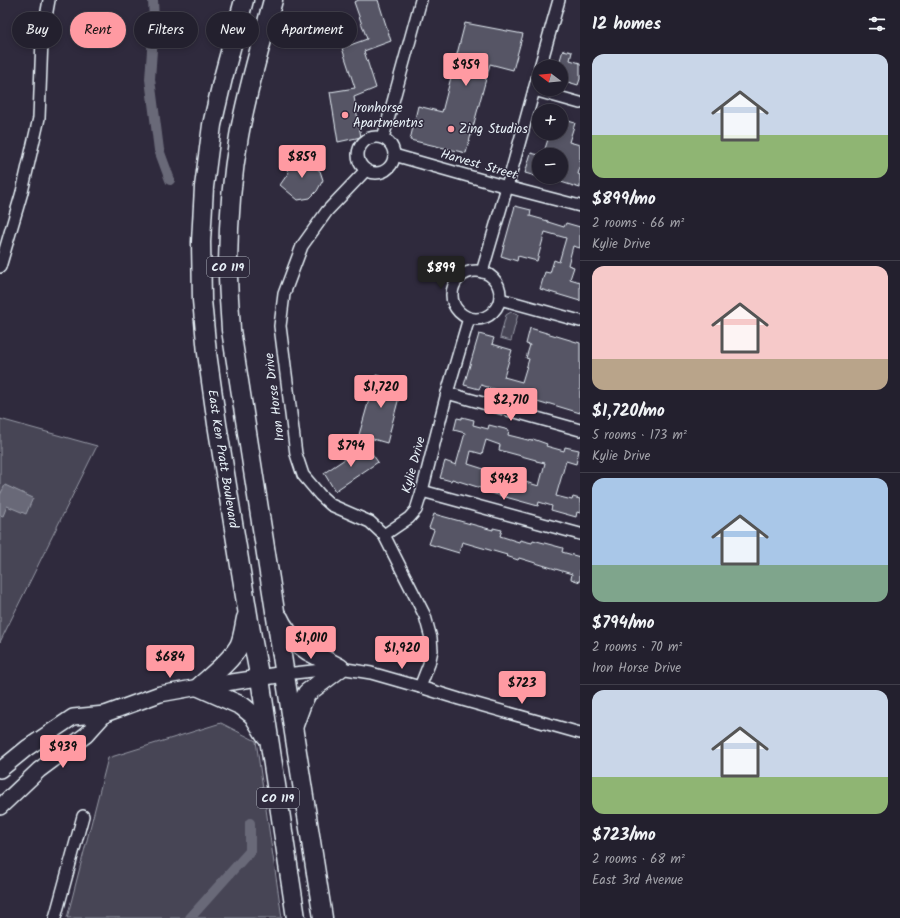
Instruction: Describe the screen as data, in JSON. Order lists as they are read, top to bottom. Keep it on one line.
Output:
{"streets":{"highway":["CO 119","East Ken Pratt Boulevard"],"street":["Harvest Street","Iron Horse Drive","Kylie Drive"]},"crossings":[["Harvest Street","Iron Horse Drive"],["Iron Horse Drive","Kylie Drive"]],"places":["Ironhorse Apartmentns","Zing Studios"],"north":"left","page":{"heading":"12 homes","chip":["Buy","Rent","Filters","New","Apartment"],"list":[{"name":"$899/mo","note":"2 rooms · 66 m² · Kylie Drive"},{"name":"$1,720/mo","note":"5 rooms · 173 m² · Kylie Drive"},{"name":"$794/mo","note":"2 rooms · 70 m² · Iron Horse Drive"},{"name":"$723/mo","note":"2 rooms · 68 m² · East 3rd Avenue"}],"price":["$959","$859","$899","$1,720","$2,710","$794","$943","$1,010","$1,920","$684","$723","$939"],"map_buttons":["+","−"]}}
